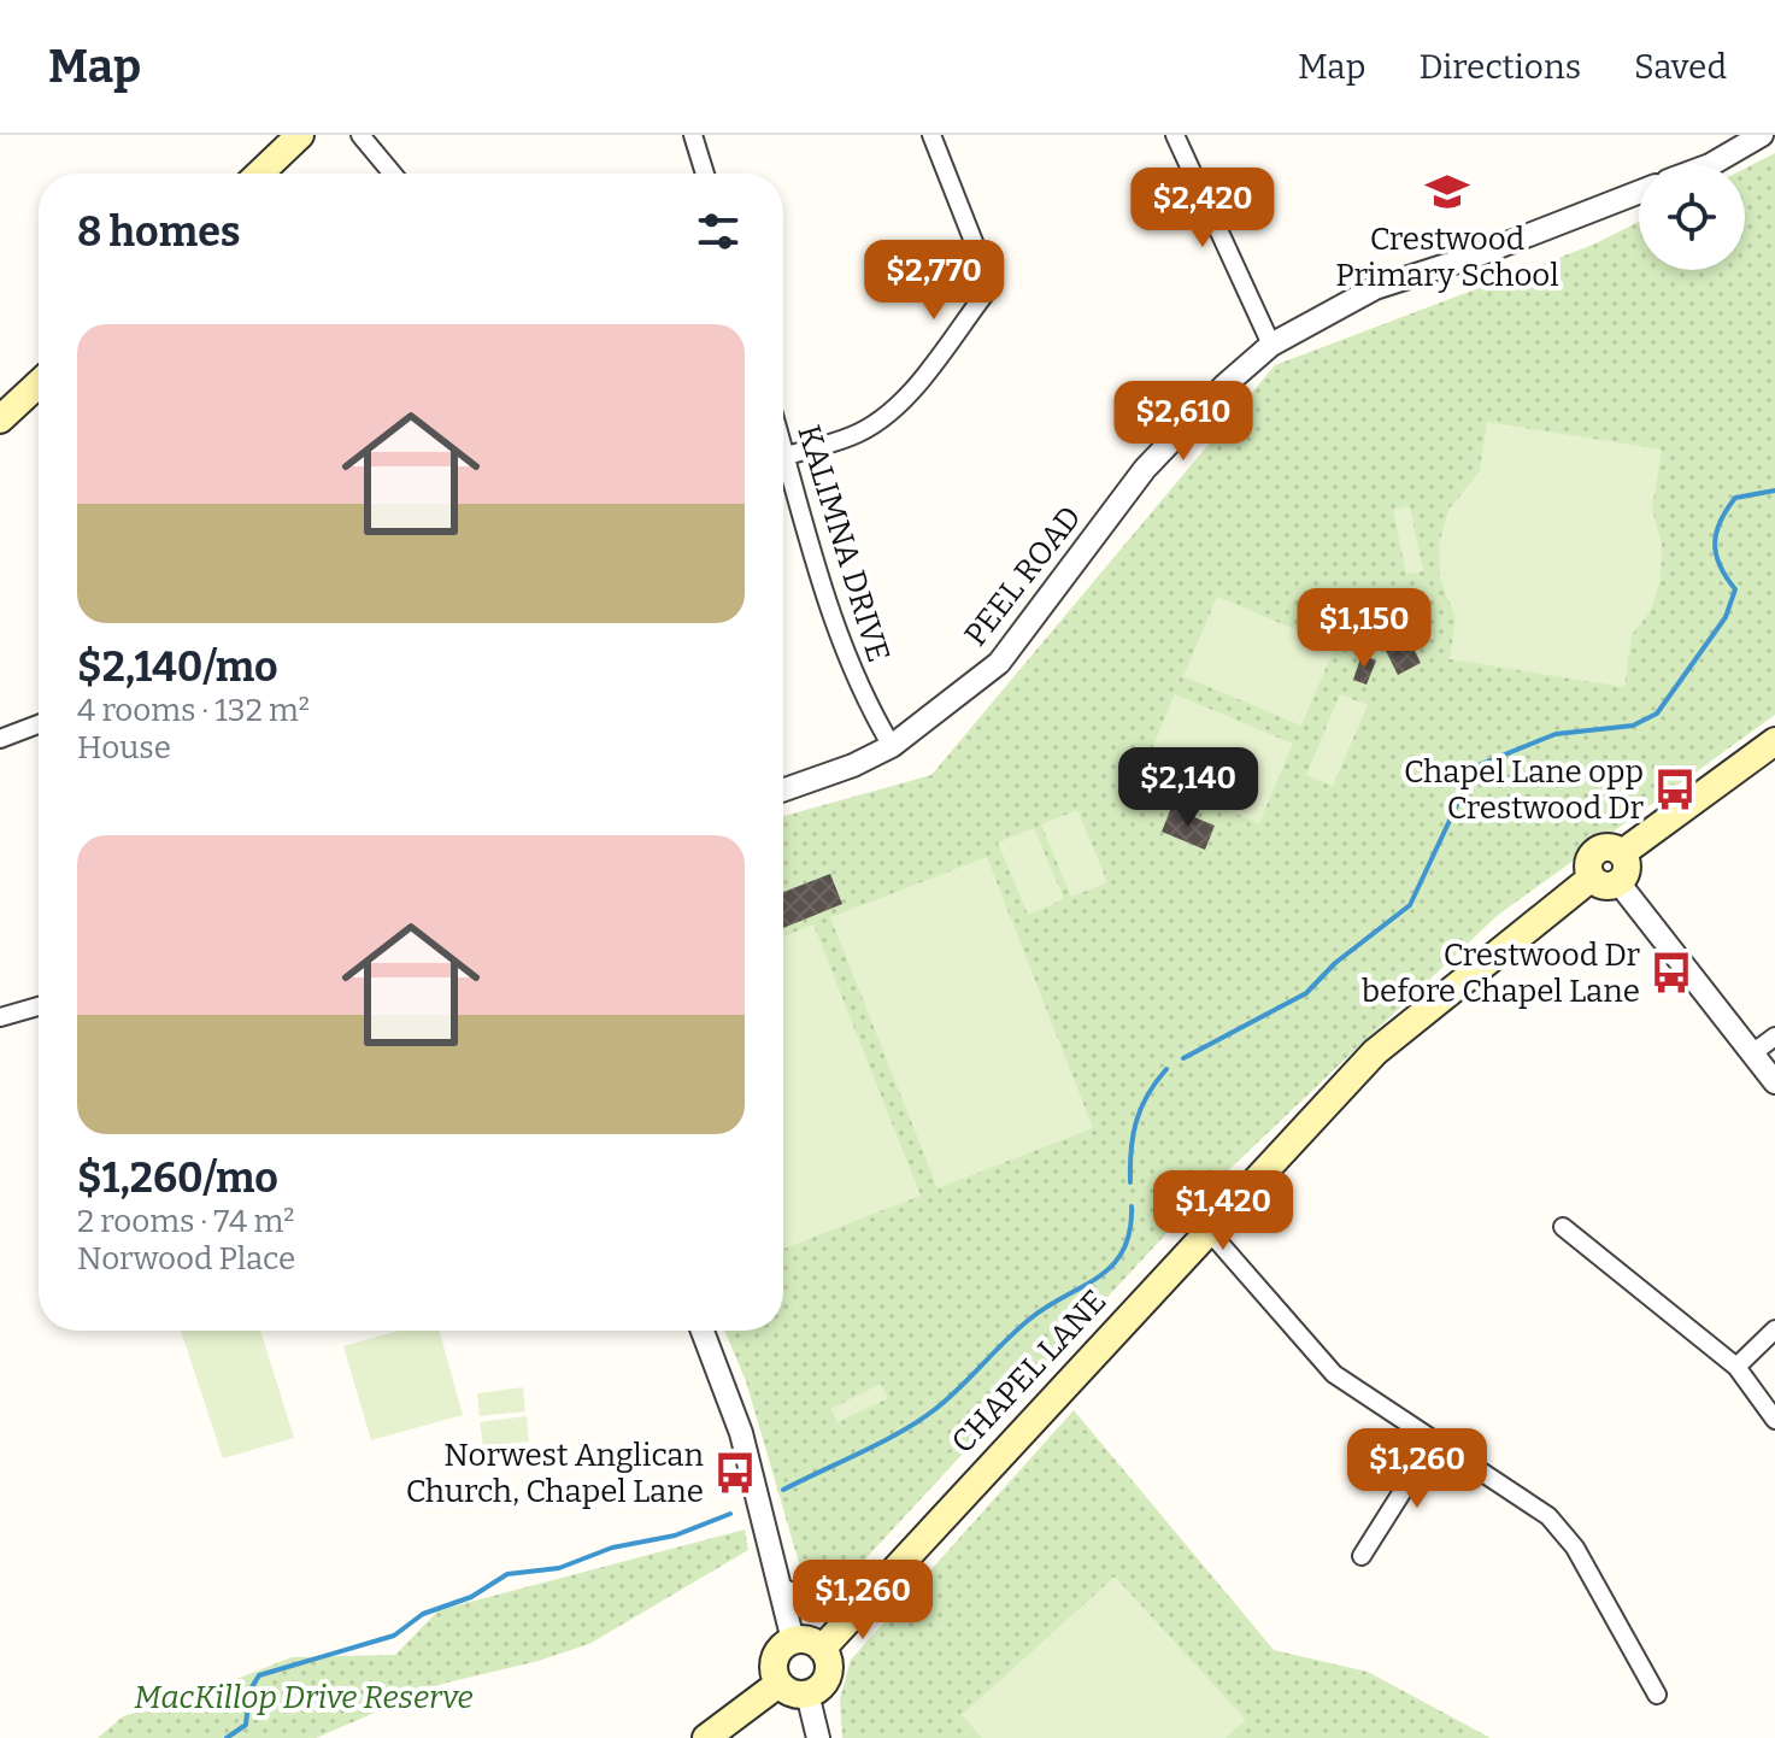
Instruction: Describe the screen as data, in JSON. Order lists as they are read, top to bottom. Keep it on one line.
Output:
{"streets":{"main road":["CHAPEL LANE"],"street":["KALIMNA DRIVE","PEEL ROAD"]},"crossings":[["KALIMNA DRIVE","PEEL ROAD"]],"parks":["MacKillop Drive Reserve"],"places":{"school or university":["Crestwood Primary School"],"bus stop":["Chapel Lane opp Crestwood Dr","Crestwood Dr before Chapel Lane","Norwest Anglican Church, Chapel Lane"]},"page":{"header":"Map","nav":["Map","Directions","Saved"],"price":["$2,420","$2,770","$2,610","$1,150","$2,140","$1,420","$1,260","$1,260"],"heading":"8 homes","list":[{"name":"$2,140/mo","note":"4 rooms · 132 m² · House"},{"name":"$1,260/mo","note":"2 rooms · 74 m² · Norwood Place"}]}}
